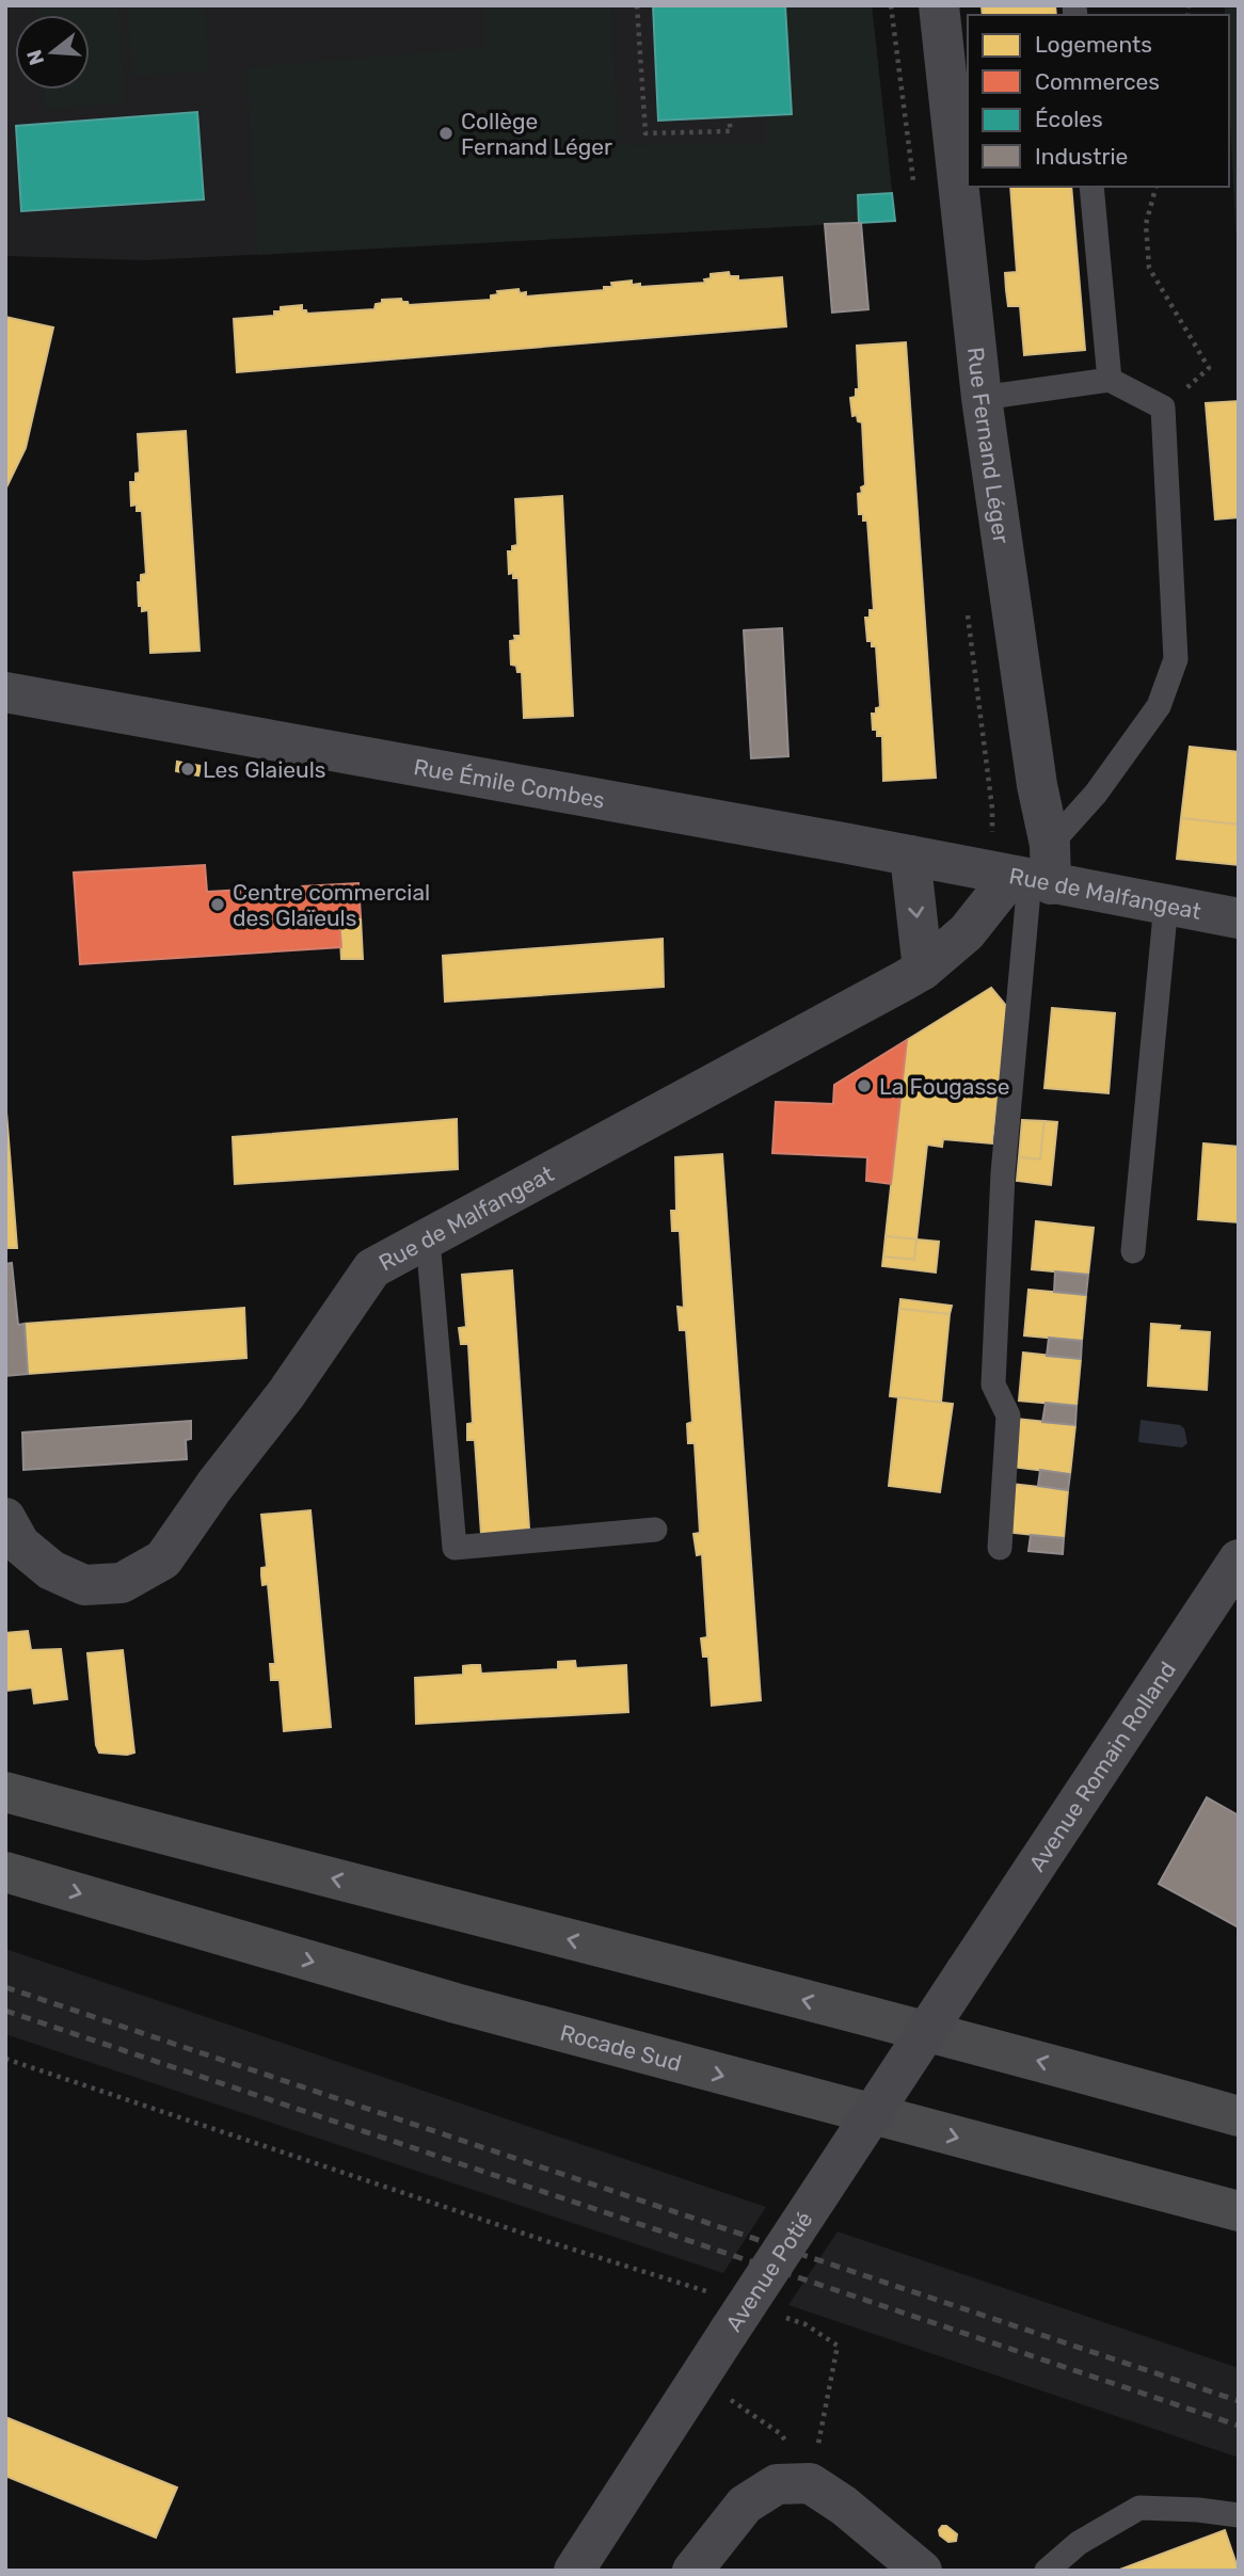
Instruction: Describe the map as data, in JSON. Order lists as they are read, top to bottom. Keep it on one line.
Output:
{"streets":{"highway":["Rocade Sud"],"street":["Rue Fernand Léger","Rue Émile Combes","Rue de Malfangeat","Avenue Romain Rolland","Avenue Potié"]},"crossings":[["Rue Fernand Léger","Rue Émile Combes"],["Rue Fernand Léger","Rue de Malfangeat"],["Rue Émile Combes","Rue de Malfangeat"],["Avenue Romain Rolland","Avenue Potié"]],"places":["Collège Fernand Léger","Les Glaieuls","Centre commercial des Glaïeuls","La Fougasse"],"legend":["Logements","Commerces","Écoles","Industrie"],"north":"left"}
